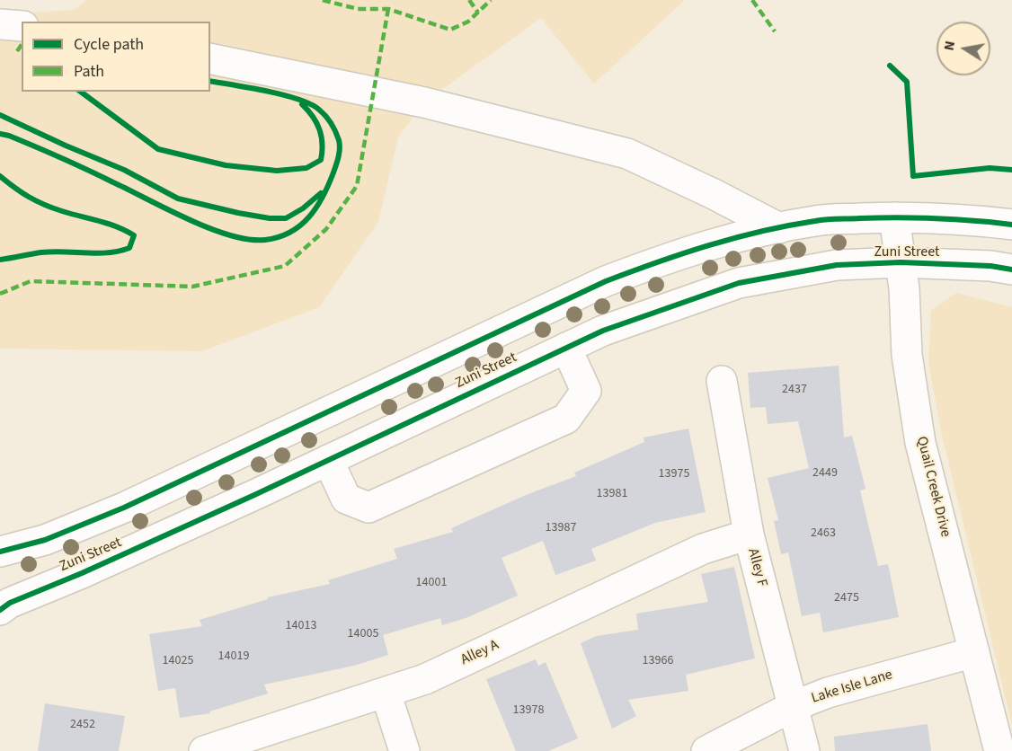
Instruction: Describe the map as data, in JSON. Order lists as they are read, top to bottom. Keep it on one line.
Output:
{"streets":{"main road":["Zuni Street","Quail Creek Drive","Alley F","Alley A","Lake Isle Lane"]},"crossings":[["Zuni Street","Quail Creek Drive"],["Quail Creek Drive","Lake Isle Lane"],["Alley F","Alley A"],["Alley F","Lake Isle Lane"]],"house_numbers":["2437","2449","13975","13981","13987","2463","14001","2475","14013","14005","14019","14025","13966","13978","2452"],"legend":["Cycle path","Path"],"north":"left"}
